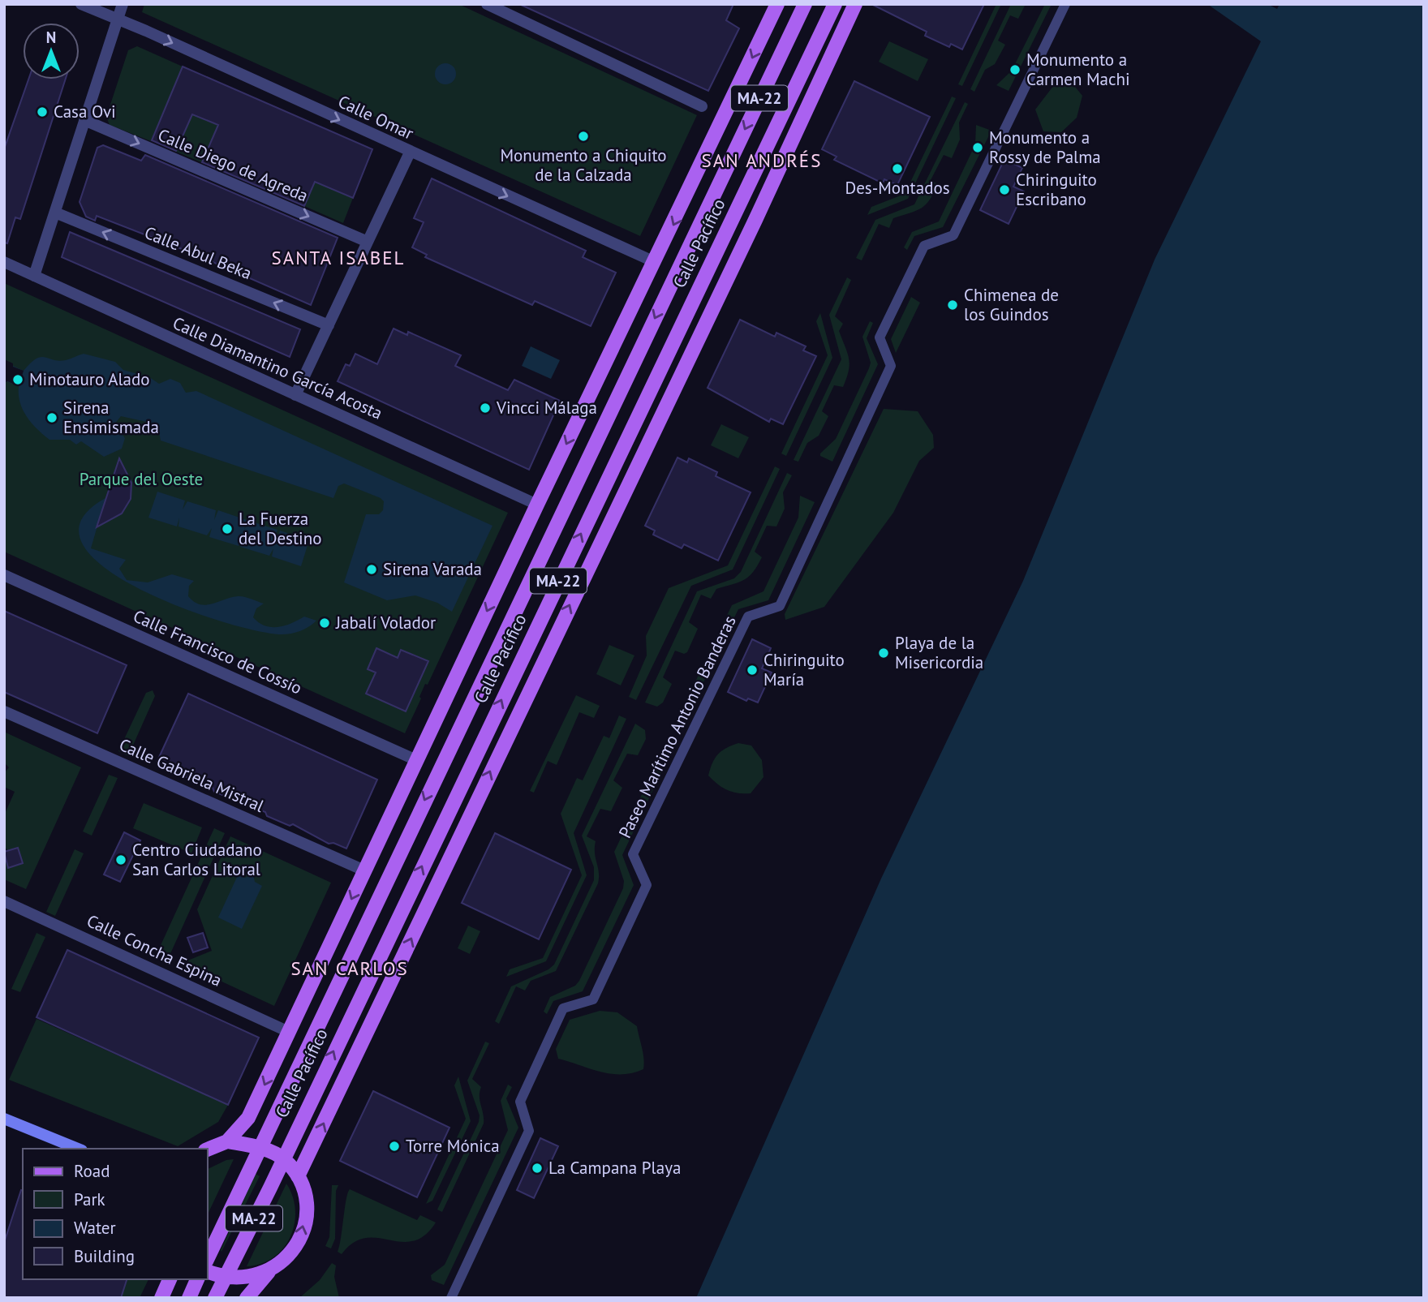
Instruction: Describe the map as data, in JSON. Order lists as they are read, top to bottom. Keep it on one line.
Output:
{"streets":{"main road":["MA-22","Calle Pacífico"],"street":["Calle Omar","Calle Diego de Agreda","Calle Abul Beka","Calle Diamantino García Acosta","Calle Francisco de Cossío","Paseo Marítimo Antonio Banderas","Calle Gabriela Mistral","Calle Concha Espina"]},"crossings":[["Calle Omar","Calle Pacífico"],["Calle Pacífico","Calle Diamantino García Acosta"],["Calle Pacífico","Calle Francisco de Cossío"],["Calle Pacífico","Calle Gabriela Mistral"],["Calle Pacífico","Calle Concha Espina"]],"one_way":["Calle Omar","Calle Diego de Agreda","Calle Abul Beka"],"districts":["SAN ANDRÉS","SANTA ISABEL","SAN CARLOS"],"parks":["Parque del Oeste"],"places":["Monumento a Carmen Machi","Casa Ovi","Monumento a Chiquito de la Calzada","Monumento a Rossy de Palma","Des-Montados","Chiringuito Escribano","Chimenea de los Guindos","Minotauro Alado","Vincci Málaga","Sirena Ensimismada","La Fuerza del Destino","Sirena Varada","Jabalí Volador","Playa de la Misericordia","Chiringuito María","Centro Ciudadano San Carlos Litoral","Torre Mónica","La Campana Playa"],"legend":["Road","Park","Water","Building"],"north":"top"}
